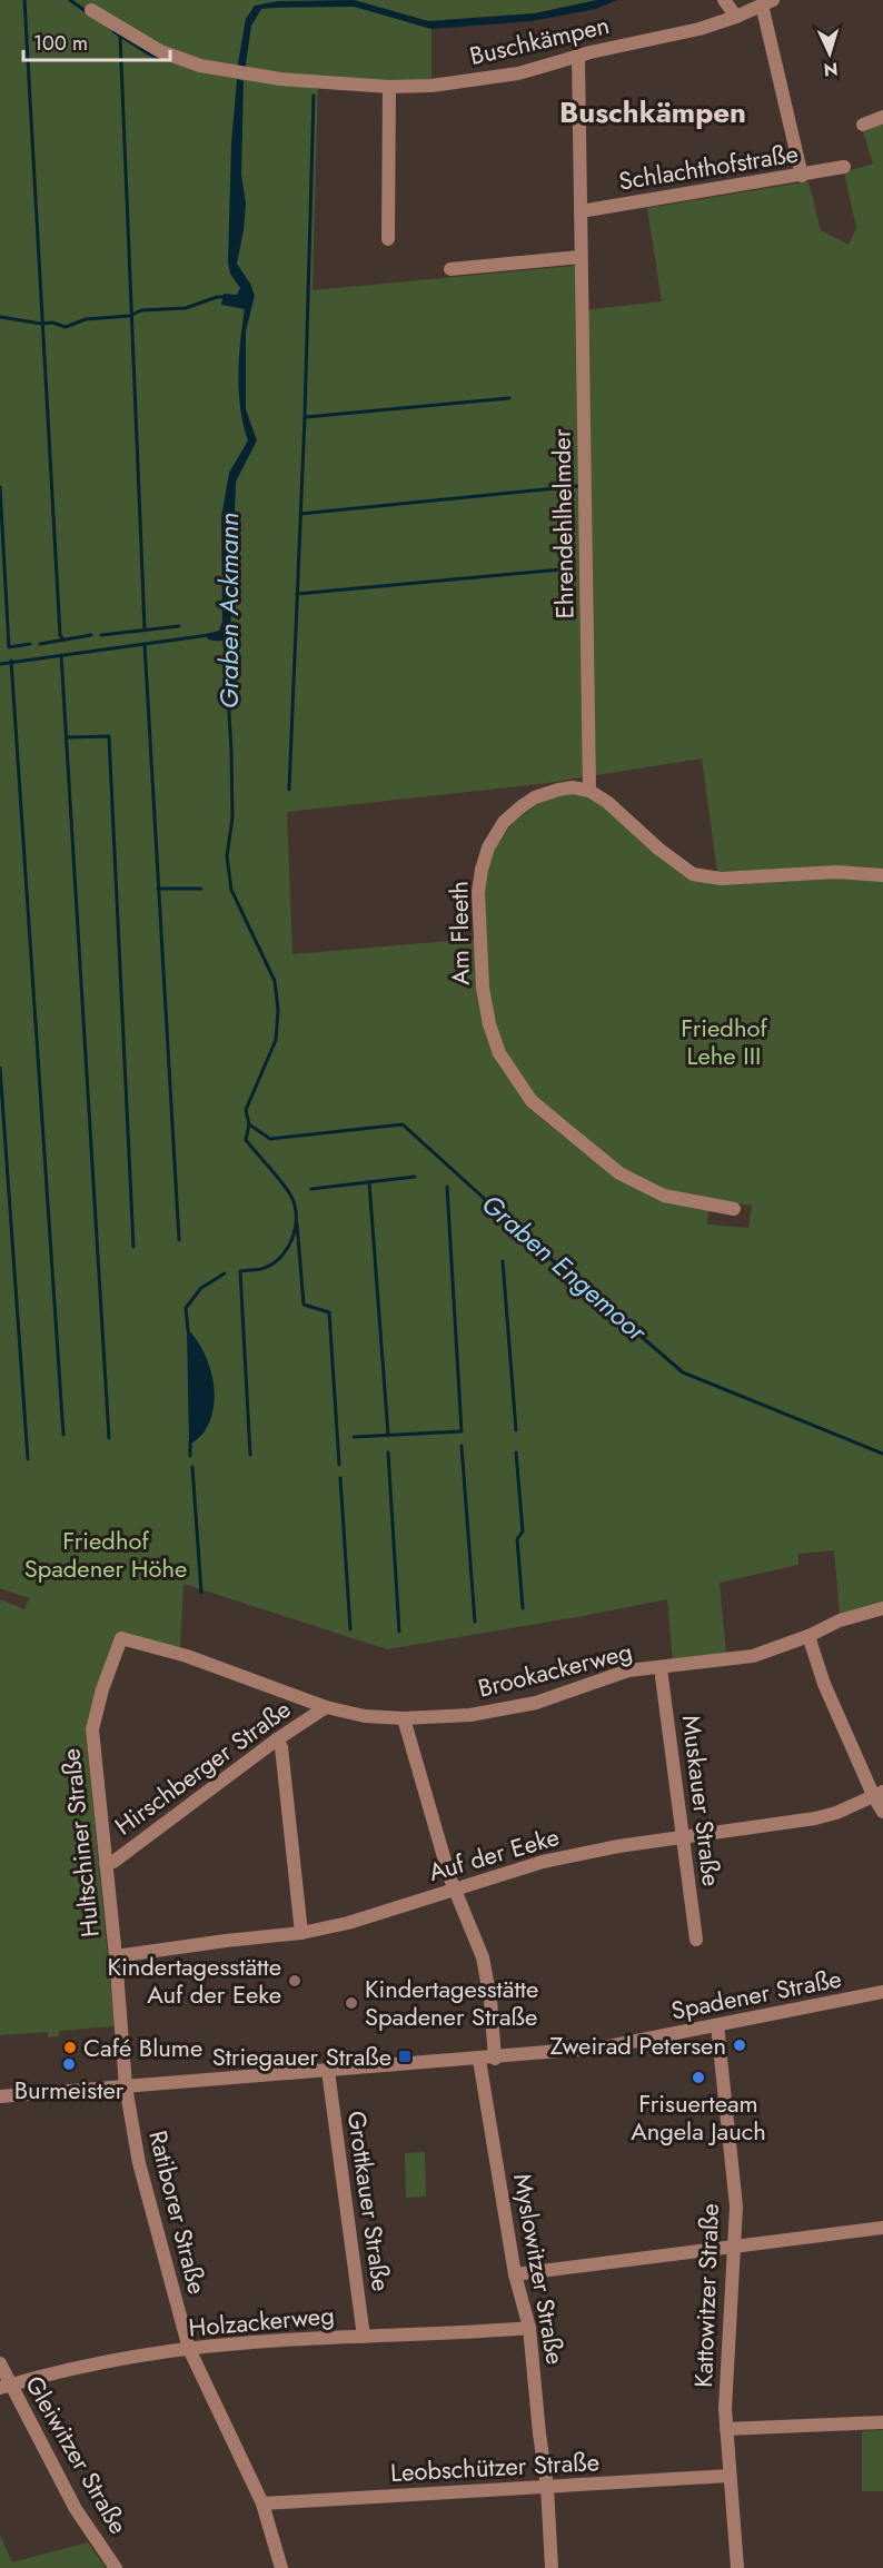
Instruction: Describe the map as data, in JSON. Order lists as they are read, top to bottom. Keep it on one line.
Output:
{"streets":{"street":["Buschkämpen","Schlachthofstraße","Ehrendehlhelmder","Am Fleeth","Brookackerweg","Hirschberger Straße","Muskauer Straße","Hultschiner Straße","Auf der Eeke","Spadener Straße","Grottkauer Straße","Ratiborer Straße","Myslowitzer Straße","Kattowitzer Straße","Holzackerweg","Gleiwitzer Straße","Leobschützer Straße"]},"crossings":[["Buschkämpen","Ehrendehlhelmder"],["Schlachthofstraße","Ehrendehlhelmder"],["Ehrendehlhelmder","Am Fleeth"],["Brookackerweg","Hirschberger Straße"],["Brookackerweg","Muskauer Straße"],["Brookackerweg","Hultschiner Straße"],["Hirschberger Straße","Hultschiner Straße"],["Muskauer Straße","Auf der Eeke"],["Hultschiner Straße","Auf der Eeke"],["Hultschiner Straße","Spadener Straße"],["Hultschiner Straße","Ratiborer Straße"],["Spadener Straße","Grottkauer Straße"],["Spadener Straße","Ratiborer Straße"],["Spadener Straße","Myslowitzer Straße"],["Spadener Straße","Kattowitzer Straße"],["Grottkauer Straße","Holzackerweg"],["Ratiborer Straße","Holzackerweg"],["Ratiborer Straße","Leobschützer Straße"],["Myslowitzer Straße","Holzackerweg"],["Myslowitzer Straße","Leobschützer Straße"],["Kattowitzer Straße","Leobschützer Straße"],["Holzackerweg","Gleiwitzer Straße"]],"districts":["Buschkämpen"],"water":["Graben Ackmann","Graben Engemoor"],"parks":["Friedhof Lehe III","Friedhof Spadener Höhe"],"places":{"other":["Kindertagesstätte Auf der Eeke","Kindertagesstätte Spadener Straße","Zweirad Petersen","Café Blume","Burmeister","Frisuerteam Angela Jauch"],"transit":["Striegauer Straße"]},"scale_bar":"100 m","north":"bottom"}
